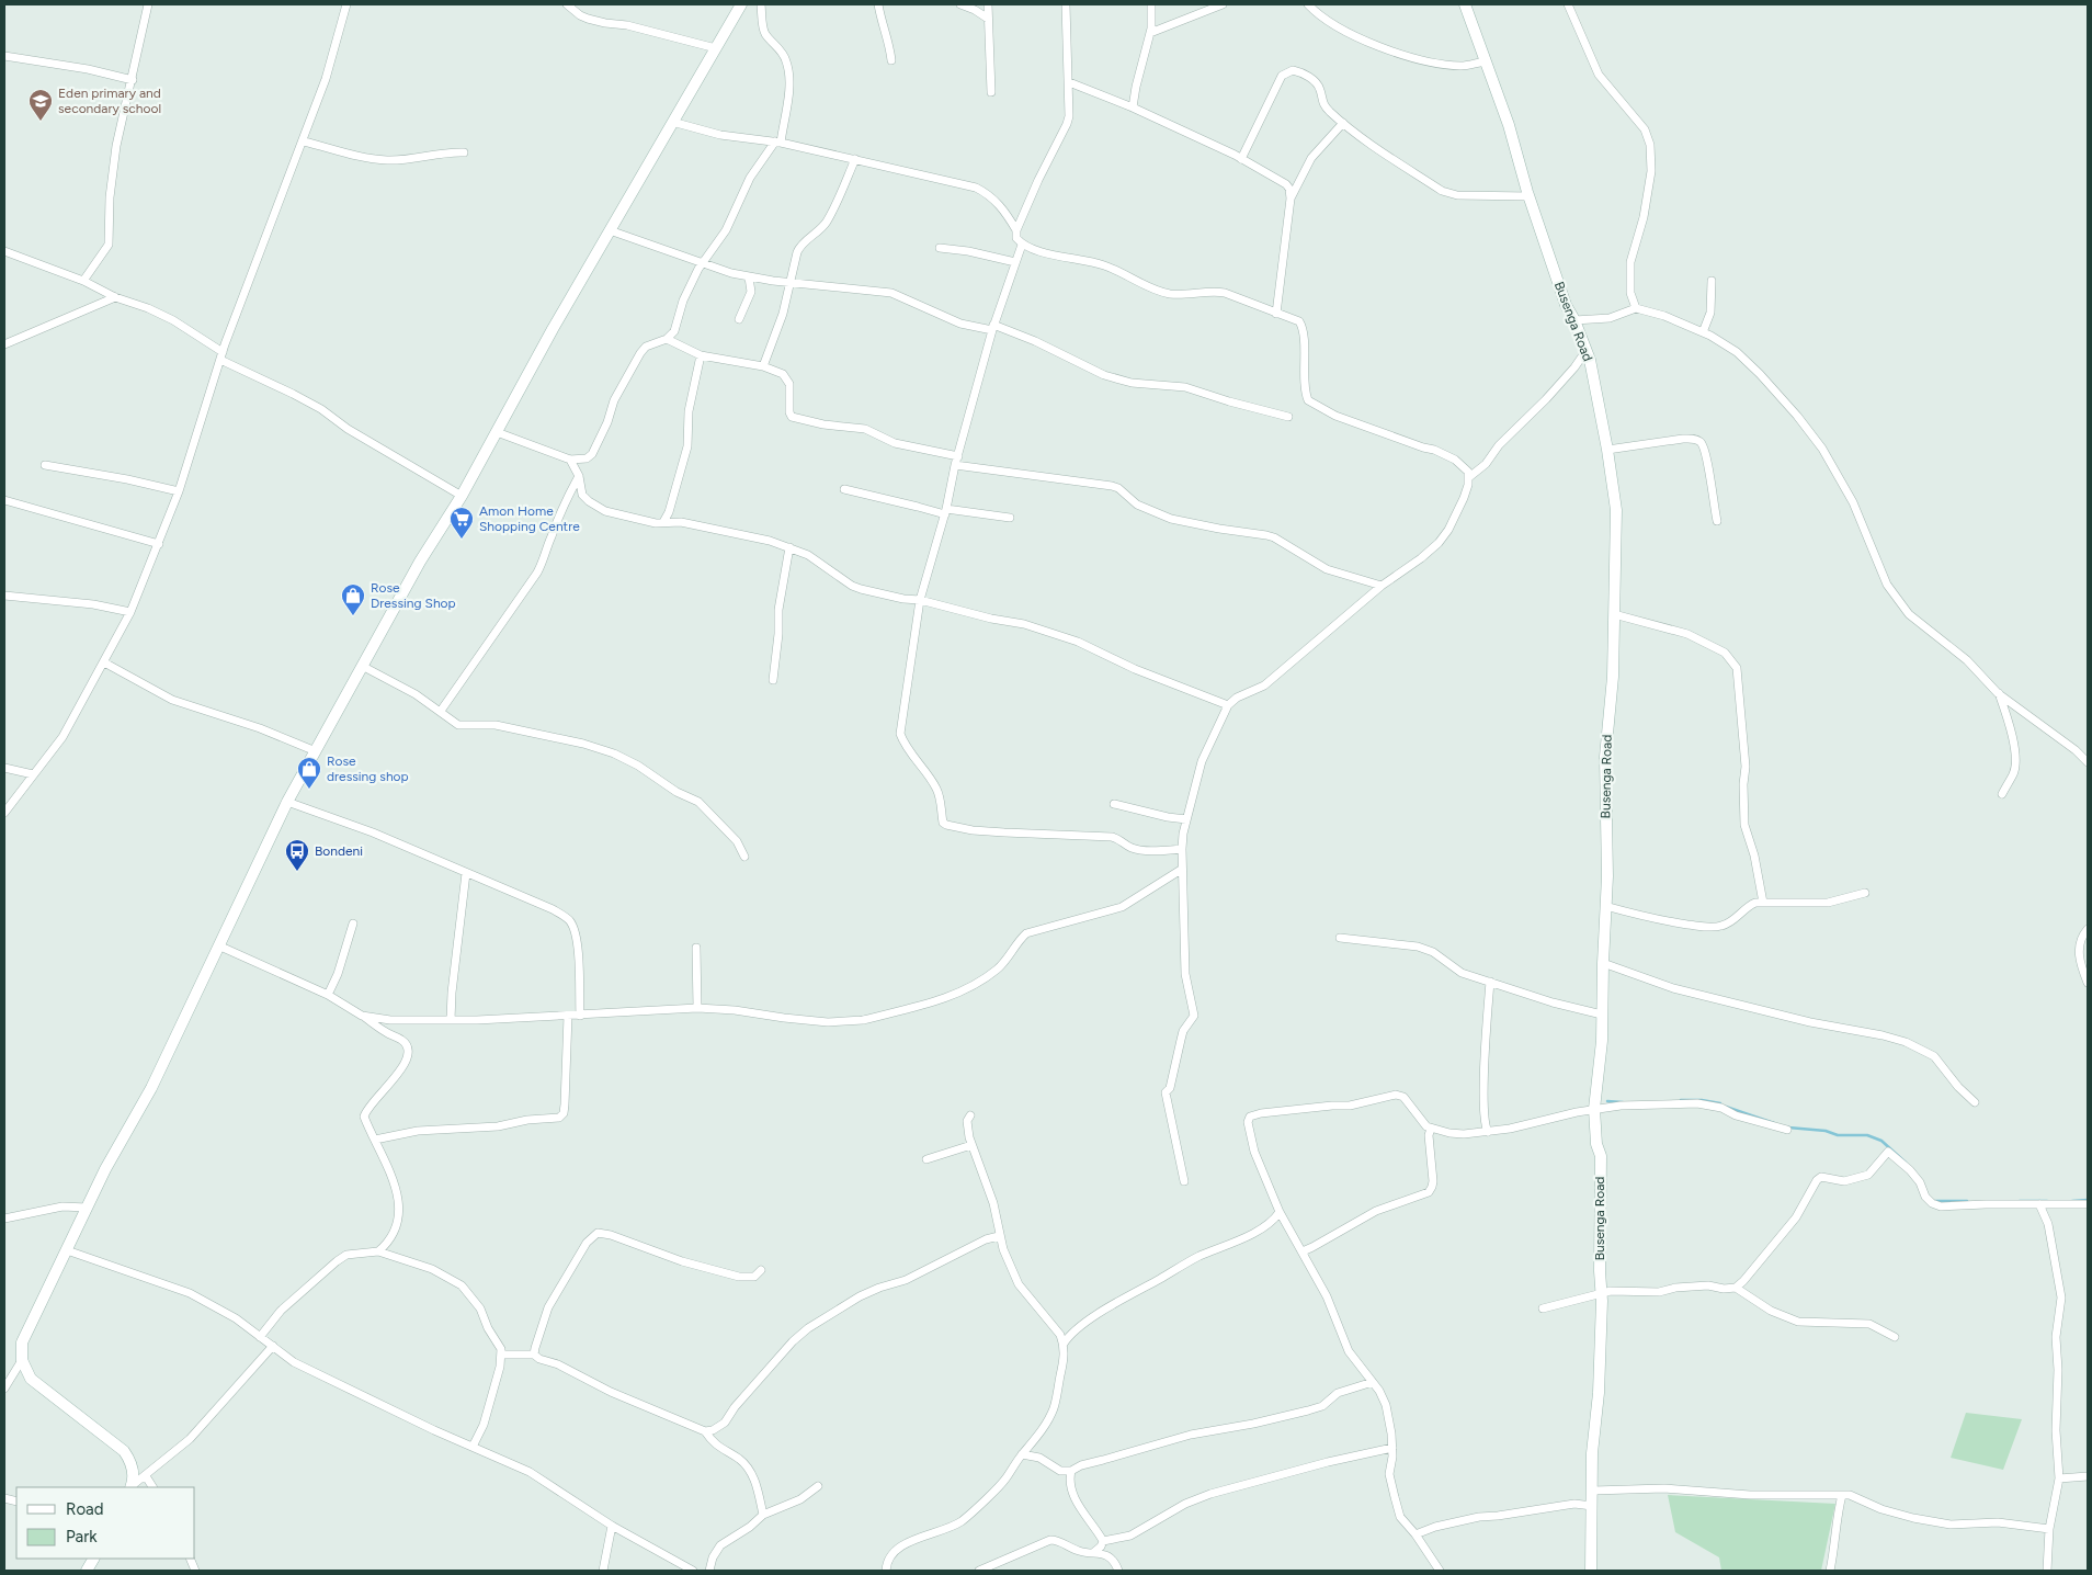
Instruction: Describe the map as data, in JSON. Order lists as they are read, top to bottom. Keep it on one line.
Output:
{"streets":{"main road":["Busenga Road"]},"places":{"school or university":["Eden primary and secondary school"],"supermarket":["Amon Home Shopping Centre"],"shop":["Rose Dressing Shop","Rose dressing shop"],"bus stop":["Bondeni"]},"legend":["Road","Park"]}
